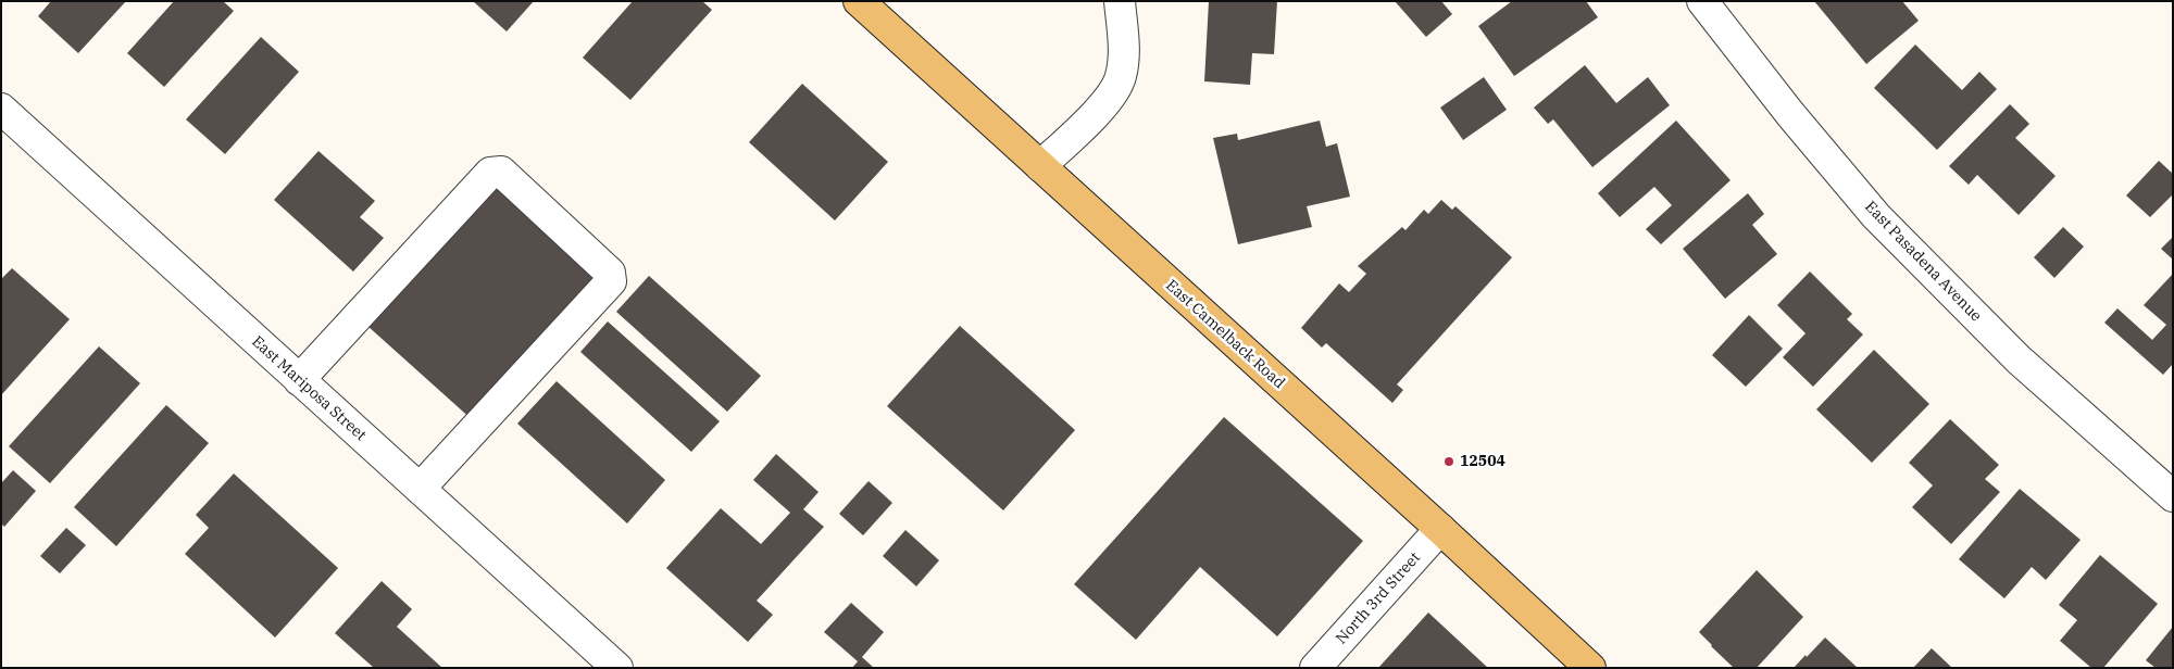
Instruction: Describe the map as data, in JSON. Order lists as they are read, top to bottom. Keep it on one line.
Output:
{"streets":{"main road":["East Camelback Road"],"street":["East Pasadena Avenue","East Mariposa Street","North 3rd Street"]},"crossings":[["East Camelback Road","North 3rd Street"]],"places":["12504"]}
